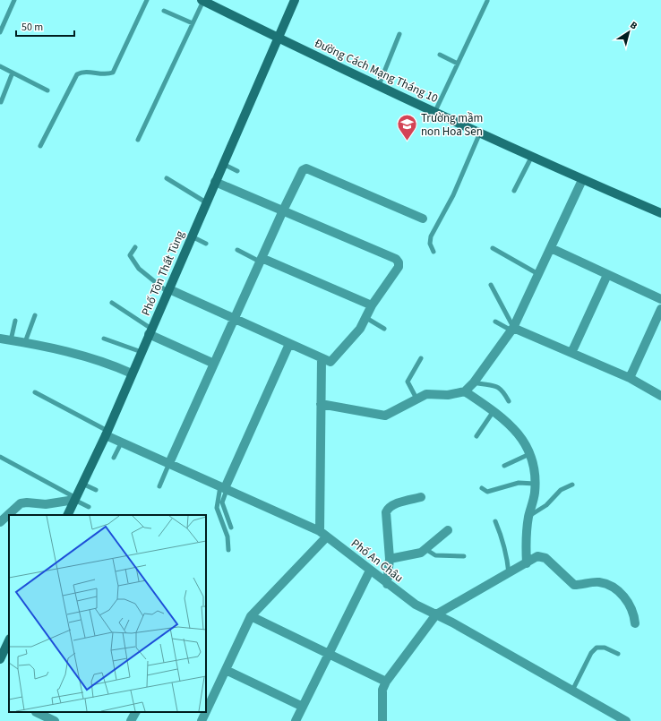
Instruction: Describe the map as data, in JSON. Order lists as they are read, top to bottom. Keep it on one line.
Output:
{"streets":{"street":["Đường Cách Mạng Tháng 10","Phố Tôn Thất Tùng","Phố An Châu"]},"crossings":[["Đường Cách Mạng Tháng 10","Phố Tôn Thất Tùng"],["Phố Tôn Thất Tùng","Phố An Châu"]],"places":{"school or university":["Trường mầm non Hoa Sen"]},"scale_bar":"50 m","north":"top right"}
